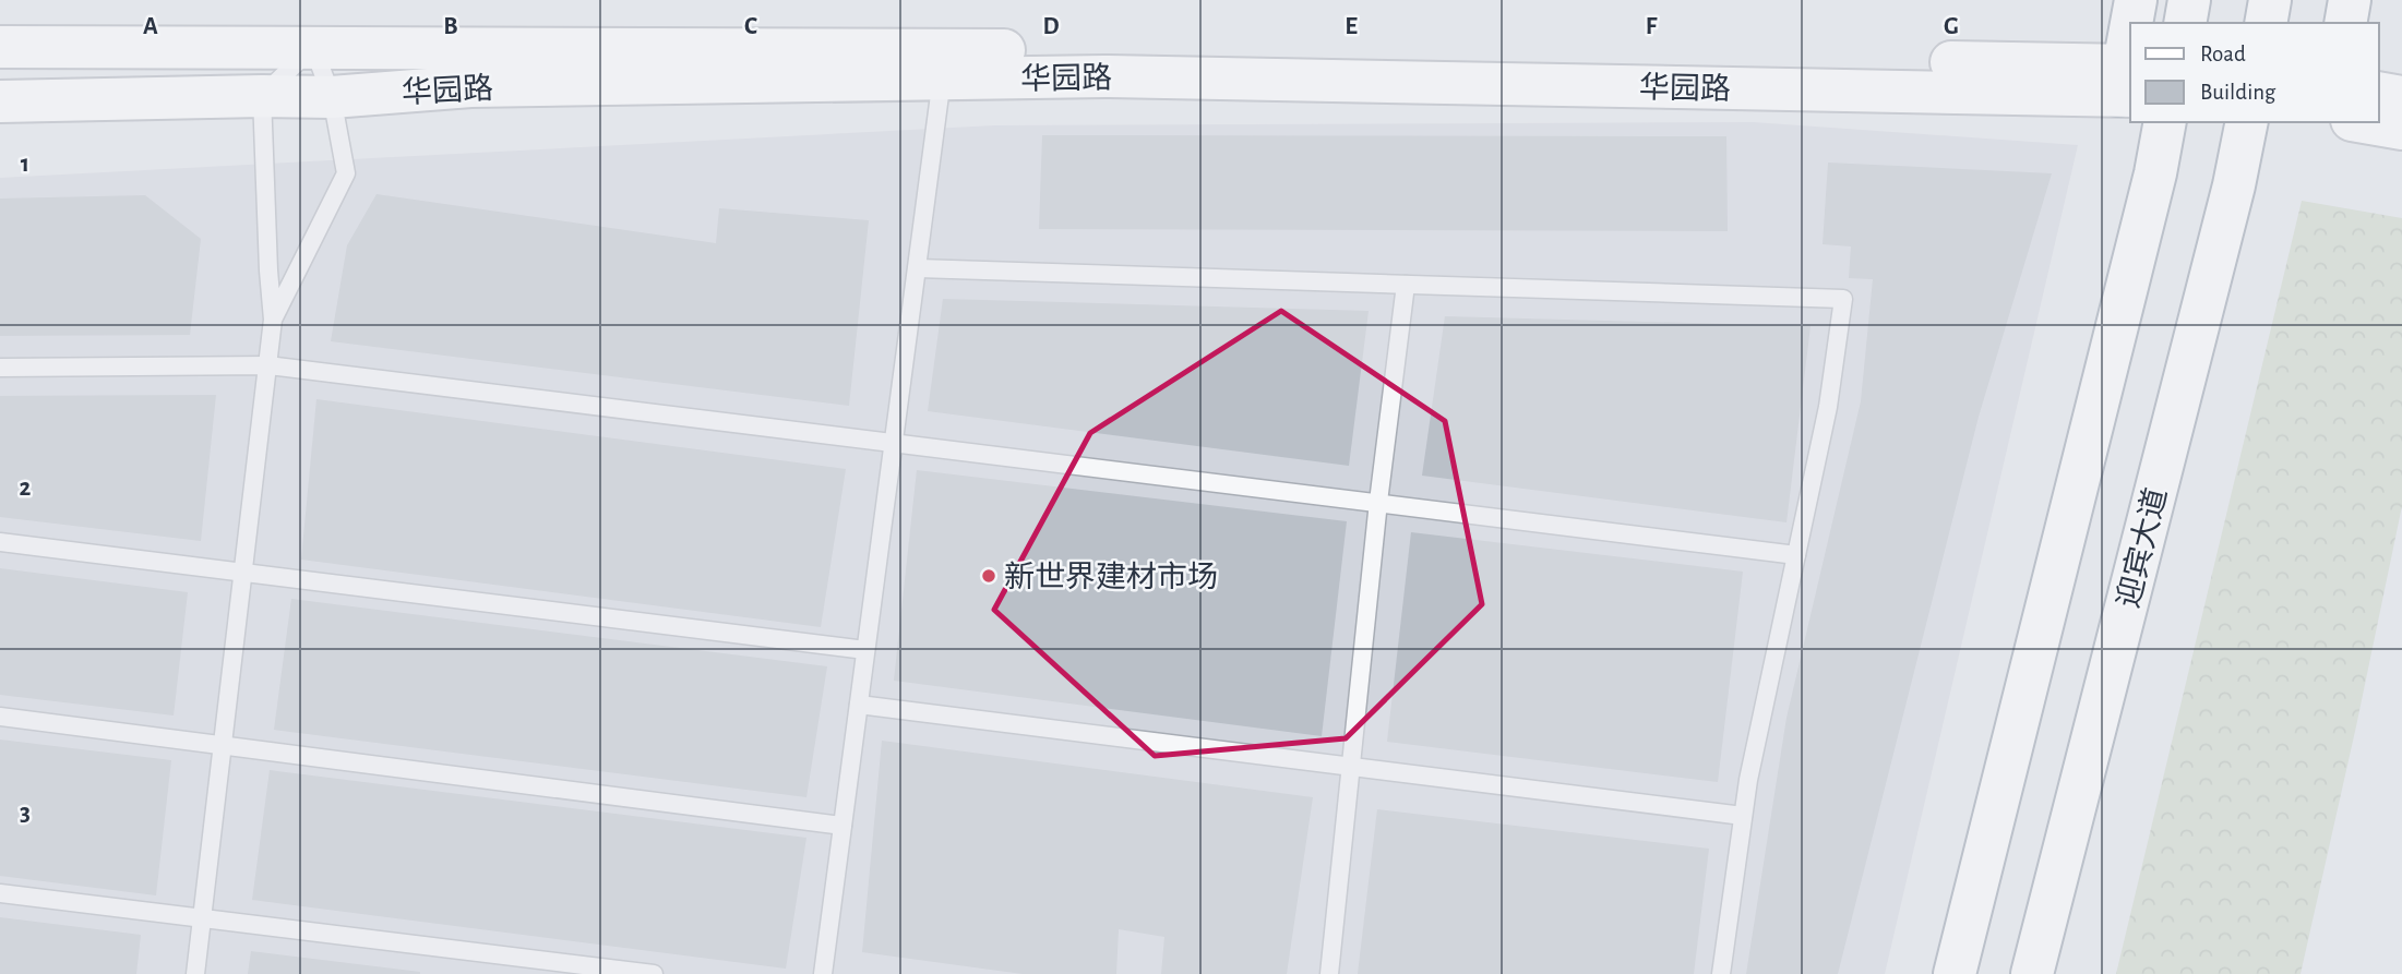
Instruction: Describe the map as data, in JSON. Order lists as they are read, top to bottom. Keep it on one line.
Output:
{"streets":{"main road":["华园路","迎宾大道"]},"places":["新世界建材市场"],"legend":["Road","Building"],"grid":{"columns":["A","B","C","D","E","F","G"],"rows":["1","2","3"]}}
